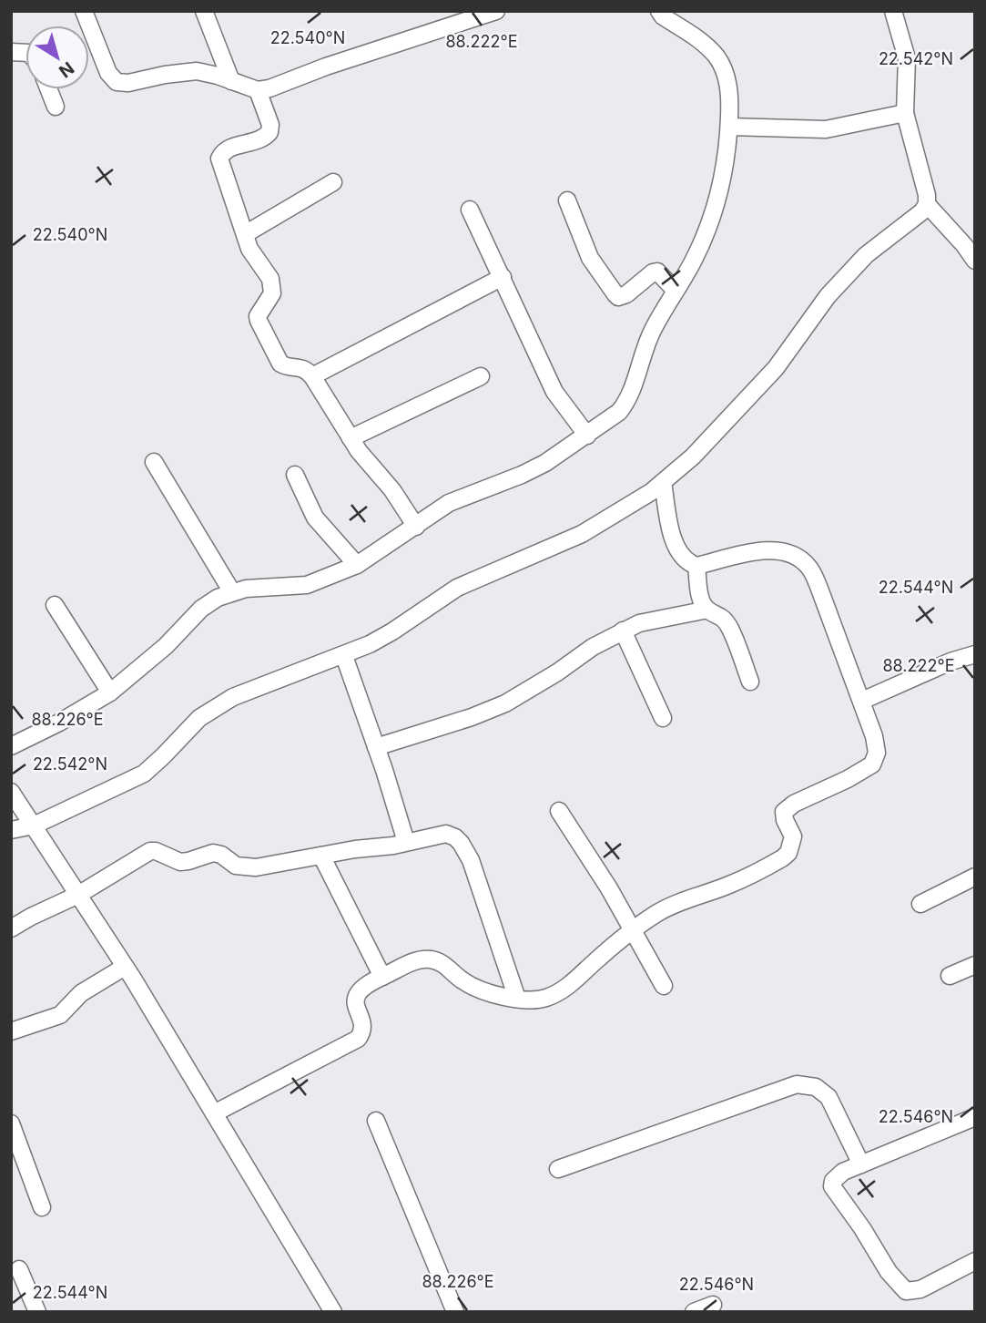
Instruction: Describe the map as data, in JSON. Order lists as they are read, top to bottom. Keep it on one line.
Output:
{"north":"bottom right","coordinates":["22.540°N","88.222°E","22.542°N","22.544°N","88.226°E","22.546°N"]}
